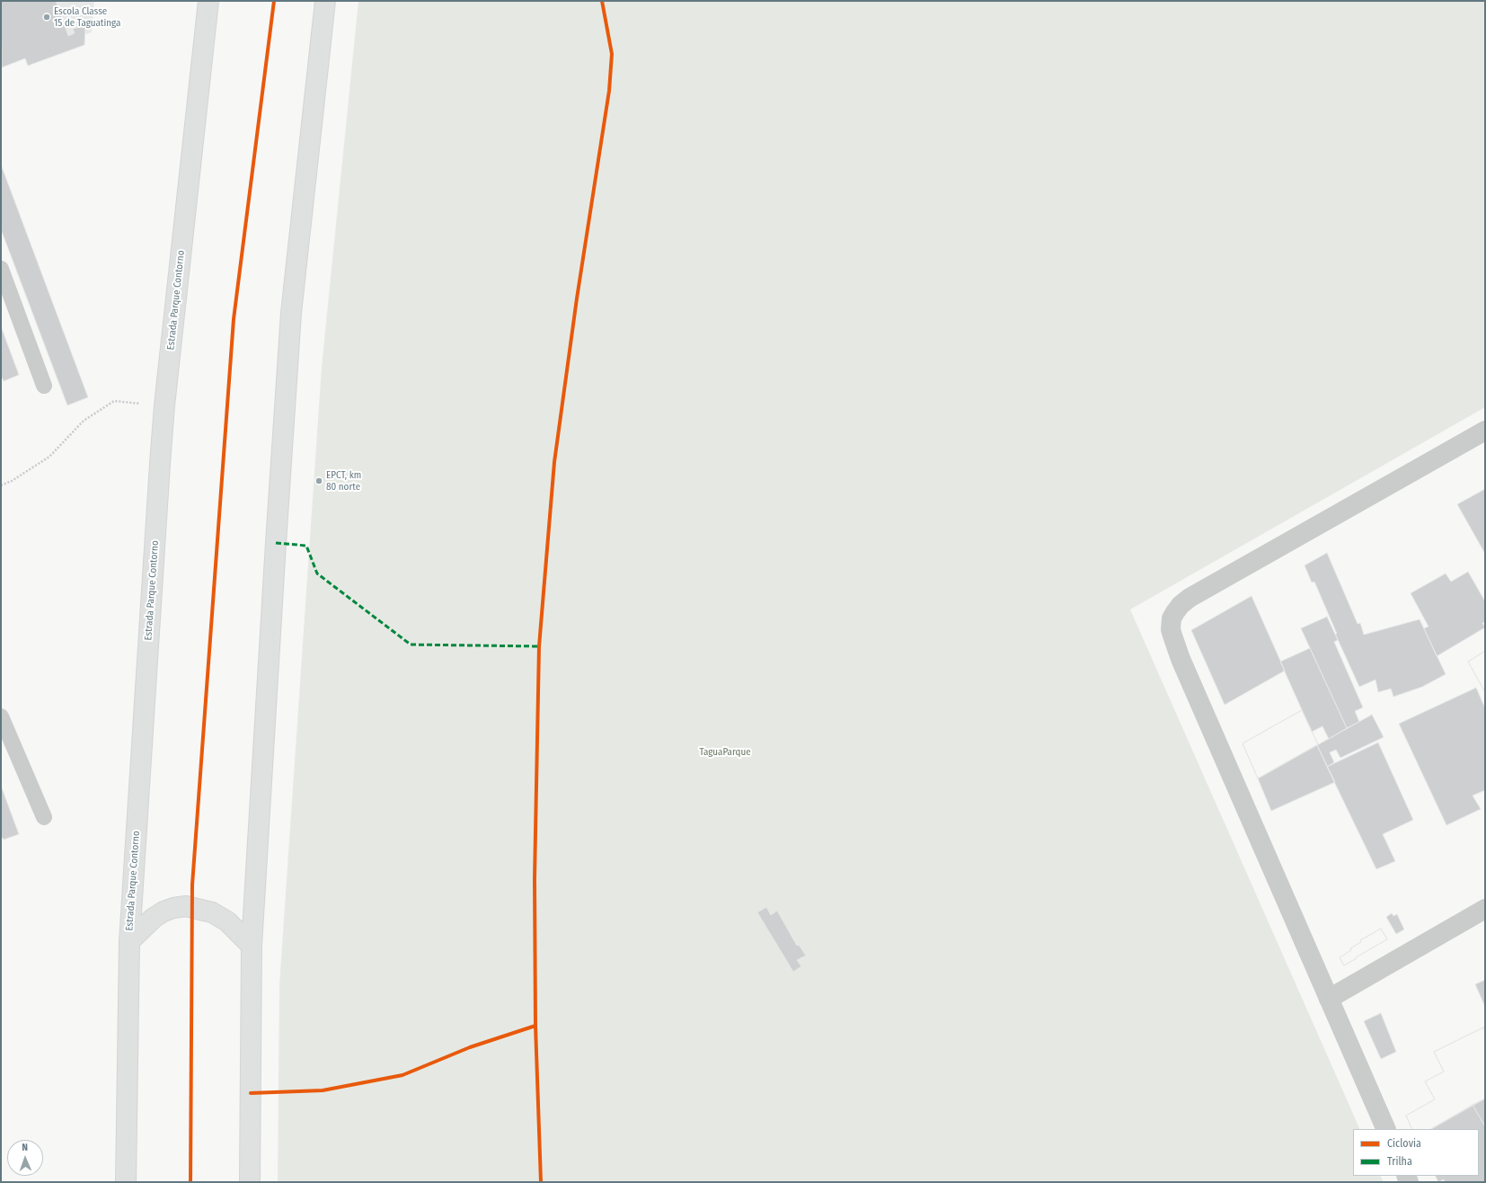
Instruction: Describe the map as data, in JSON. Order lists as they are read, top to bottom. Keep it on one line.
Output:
{"streets":{"highway":["Estrada Parque Contorno"]},"parks":["TaguaParque"],"places":["Escola Classe 15 de Taguatinga","EPCT, km 80 norte"],"legend":["Ciclovia","Trilha"],"north":"top"}
